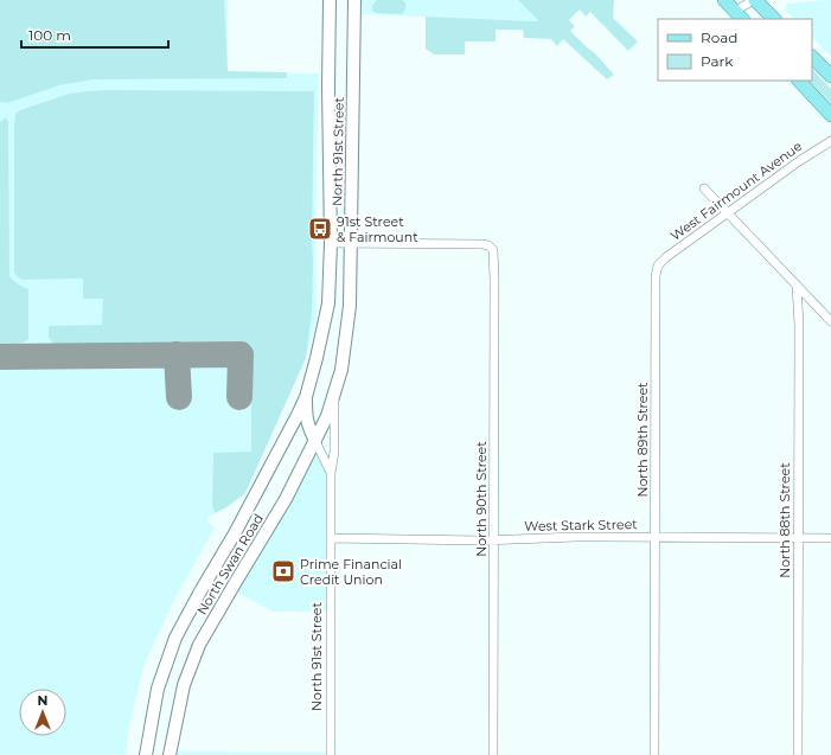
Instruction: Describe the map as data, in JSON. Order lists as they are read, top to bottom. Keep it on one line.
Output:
{"streets":{"main road":["North 91st Street","North Swan Road"],"street":["West Fairmount Avenue","North 89th Street","North 90th Street","North 88th Street","West Stark Street"]},"crossings":[["North 91st Street","North 90th Street"],["North 91st Street","West Stark Street"],["North 91st Street","North Swan Road"],["West Fairmount Avenue","North 89th Street"],["North 89th Street","West Stark Street"],["North 90th Street","West Stark Street"],["North 88th Street","West Stark Street"]],"places":{"bus stop":["91st Street & Fairmount"],"bank":["Prime Financial Credit Union"]},"legend":["Road","Park"],"scale_bar":"100 m","north":"top"}
